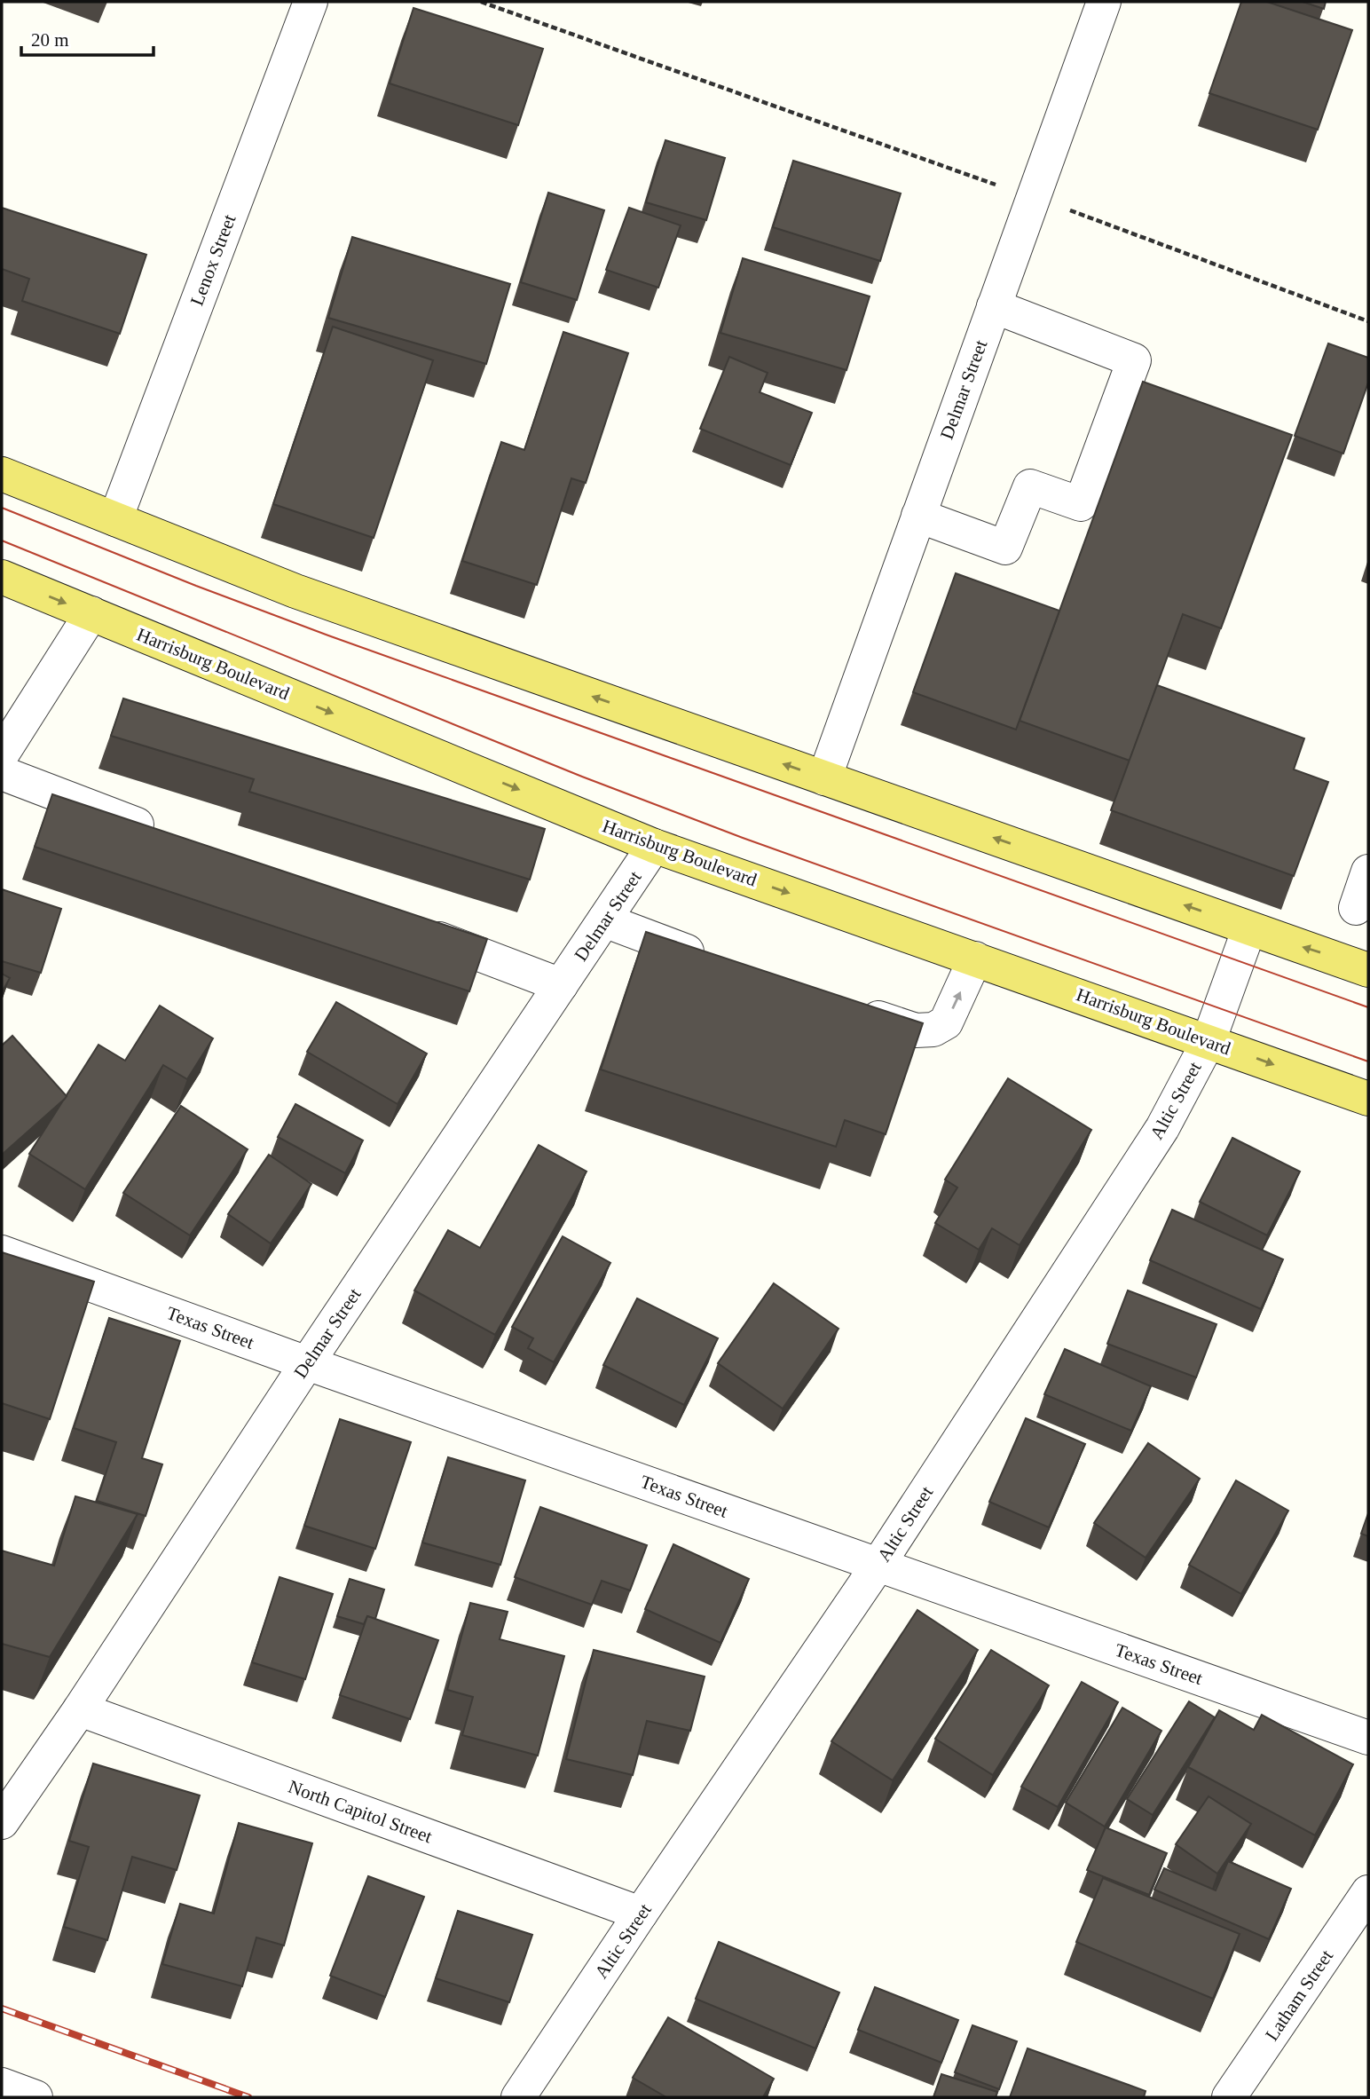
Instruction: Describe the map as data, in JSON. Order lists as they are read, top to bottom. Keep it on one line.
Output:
{"streets":{"main road":["Harrisburg Boulevard"],"street":["Lenox Street","Delmar Street","Altic Street","Texas Street","North Capitol Street","Latham Street"]},"crossings":[["Delmar Street","Harrisburg Boulevard"],["Delmar Street","Texas Street"],["Delmar Street","North Capitol Street"],["Harrisburg Boulevard","Altic Street"],["Altic Street","Texas Street"],["Altic Street","North Capitol Street"]],"scale_bar":"20 m"}
